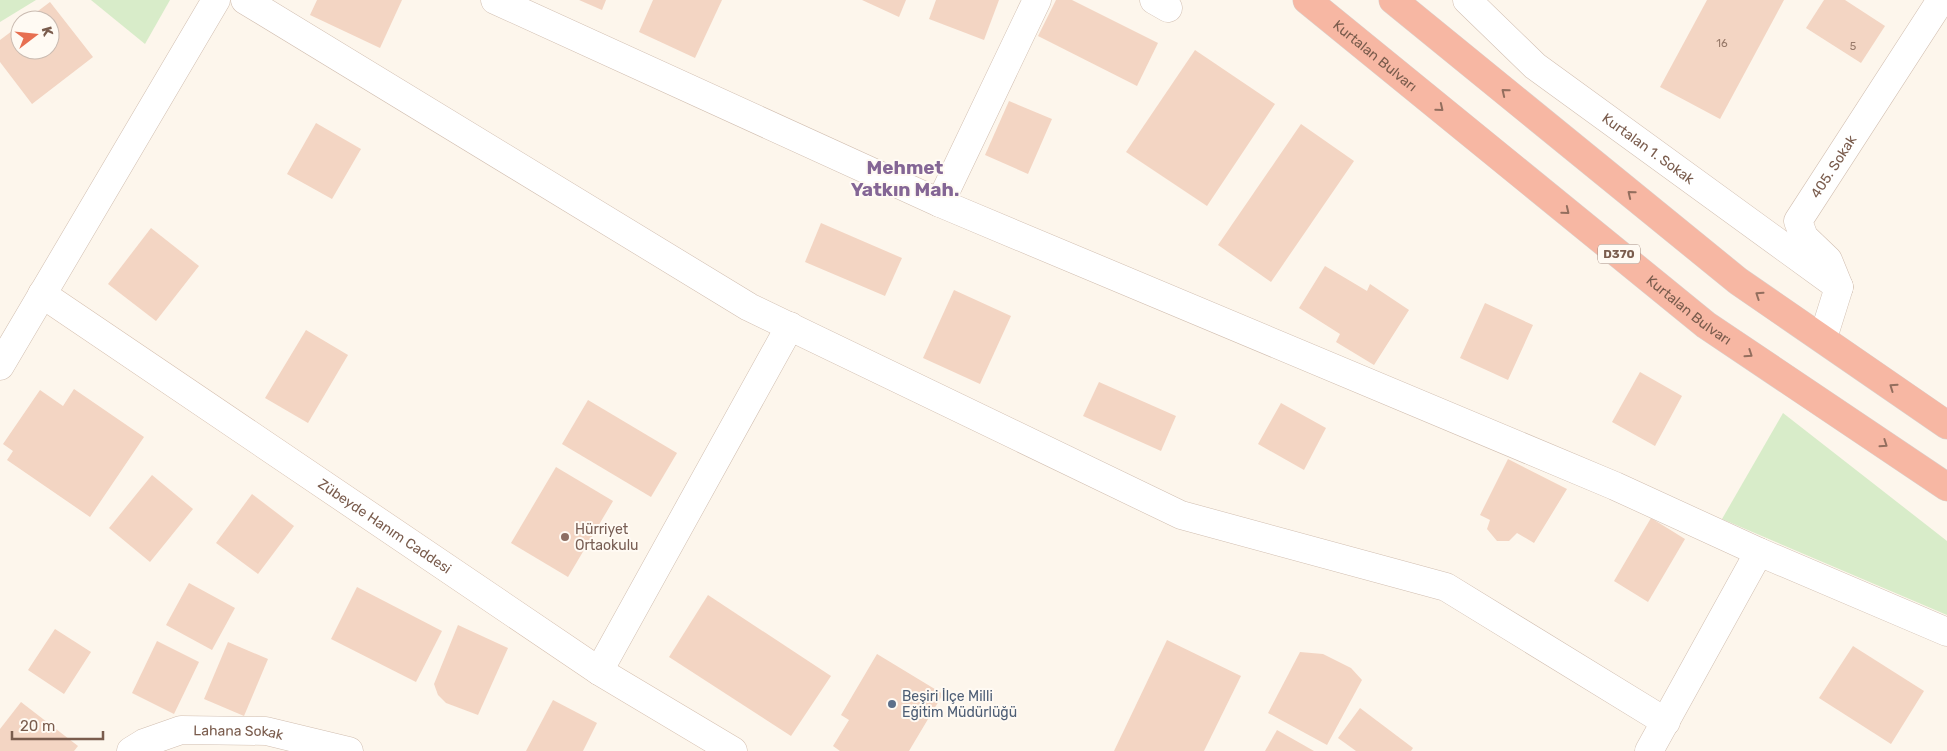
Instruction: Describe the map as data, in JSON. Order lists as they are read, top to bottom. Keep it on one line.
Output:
{"streets":{"highway":["Kurtalan Bulvarı","D370"],"street":["Kurtalan 1. Sokak","405. Sokak","Zübeyde Hanım Caddesi","Lahana Sokak"]},"crossings":[["Kurtalan 1. Sokak","405. Sokak"]],"districts":["Mehmet Yatkın Mah."],"places":["Hürriyet Ortaokulu","Beşiri İlçe Milli Eğitim Müdürlüğü"],"house_numbers":["16","5"],"scale_bar":"20 m","north":"right"}
